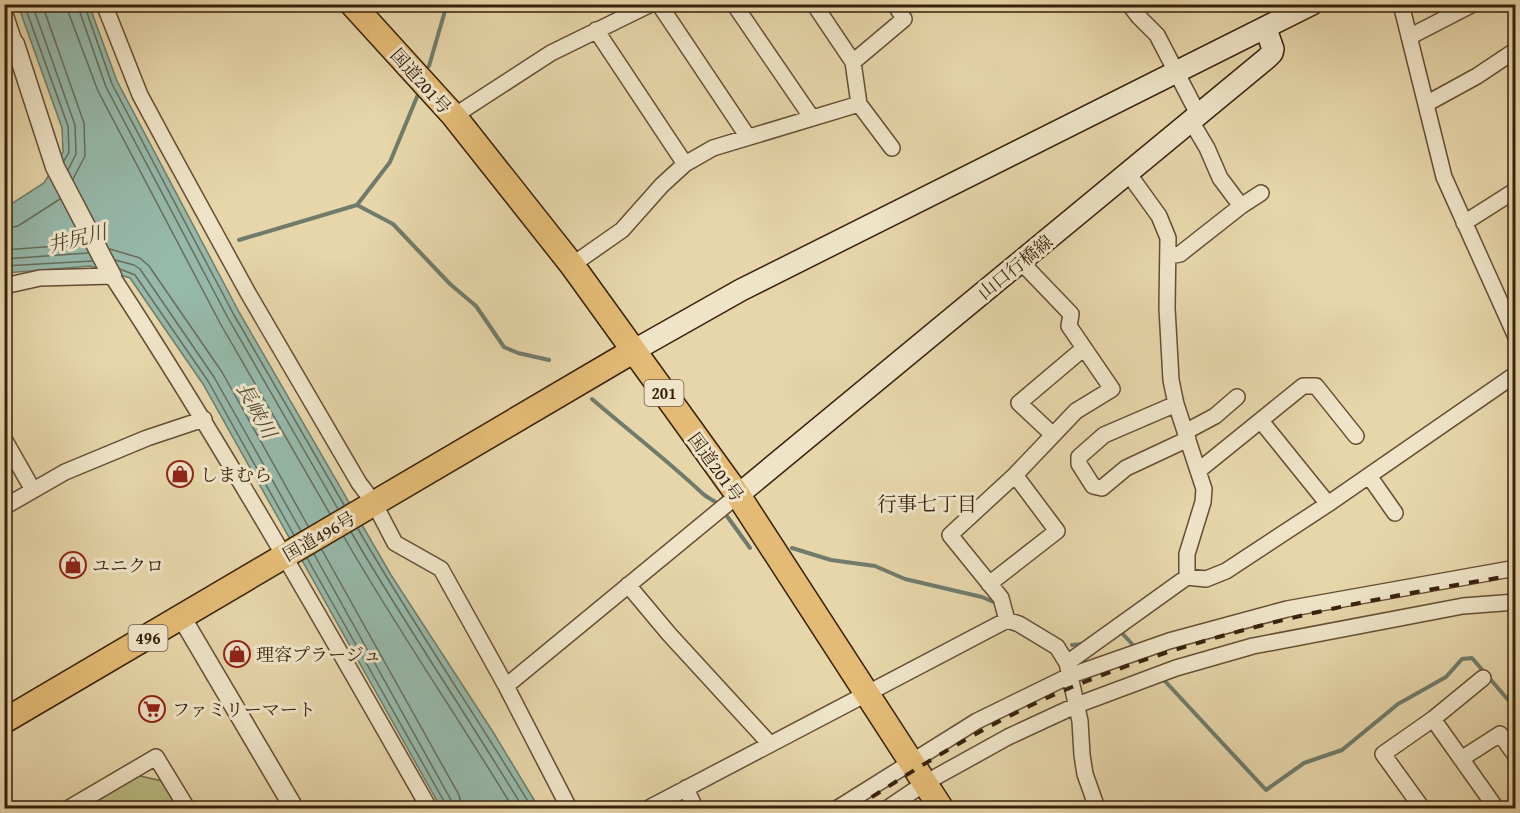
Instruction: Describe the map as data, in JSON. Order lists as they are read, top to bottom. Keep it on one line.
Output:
{"streets":{"highway":["国道201号","201","国道496号","496"],"main road":["山口行橋線"]},"crossings":[["国道201号","山口行橋線"],["国道201号","国道496号"]],"districts":["行事七丁目"],"water":["井尻川","長峡川"],"places":{"shop":["しまむら","ユニクロ","理容プラージュ"],"supermarket":["ファミリーマート"]}}
